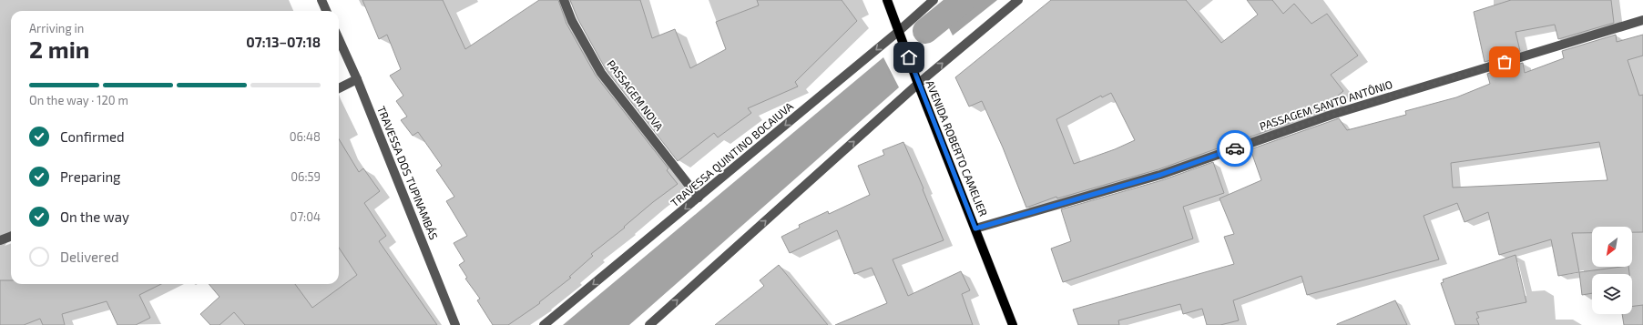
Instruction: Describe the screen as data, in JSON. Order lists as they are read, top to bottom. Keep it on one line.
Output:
{"streets":{"main road":["AVENIDA ROBERTO CAMELIER"],"street":["PASSAGEM NOVA","PASSAGEM SANTO ANTÔNIO","TRAVESSA QUINTINO BOCAIUVA","TRAVESSA DOS TUPINAMBÁS"]},"crossings":[["PASSAGEM NOVA","TRAVESSA QUINTINO BOCAIUVA"],["PASSAGEM SANTO ANTÔNIO","AVENIDA ROBERTO CAMELIER"],["AVENIDA ROBERTO CAMELIER","TRAVESSA QUINTINO BOCAIUVA"]],"north":"bottom left","page":{"heading":["2 min","Arriving in","07:13–07:18"],"bar":"On the way · 120 m","list":[["Confirmed","06:48"],["Preparing","06:59"],["On the way","07:04"],"Delivered"]}}
